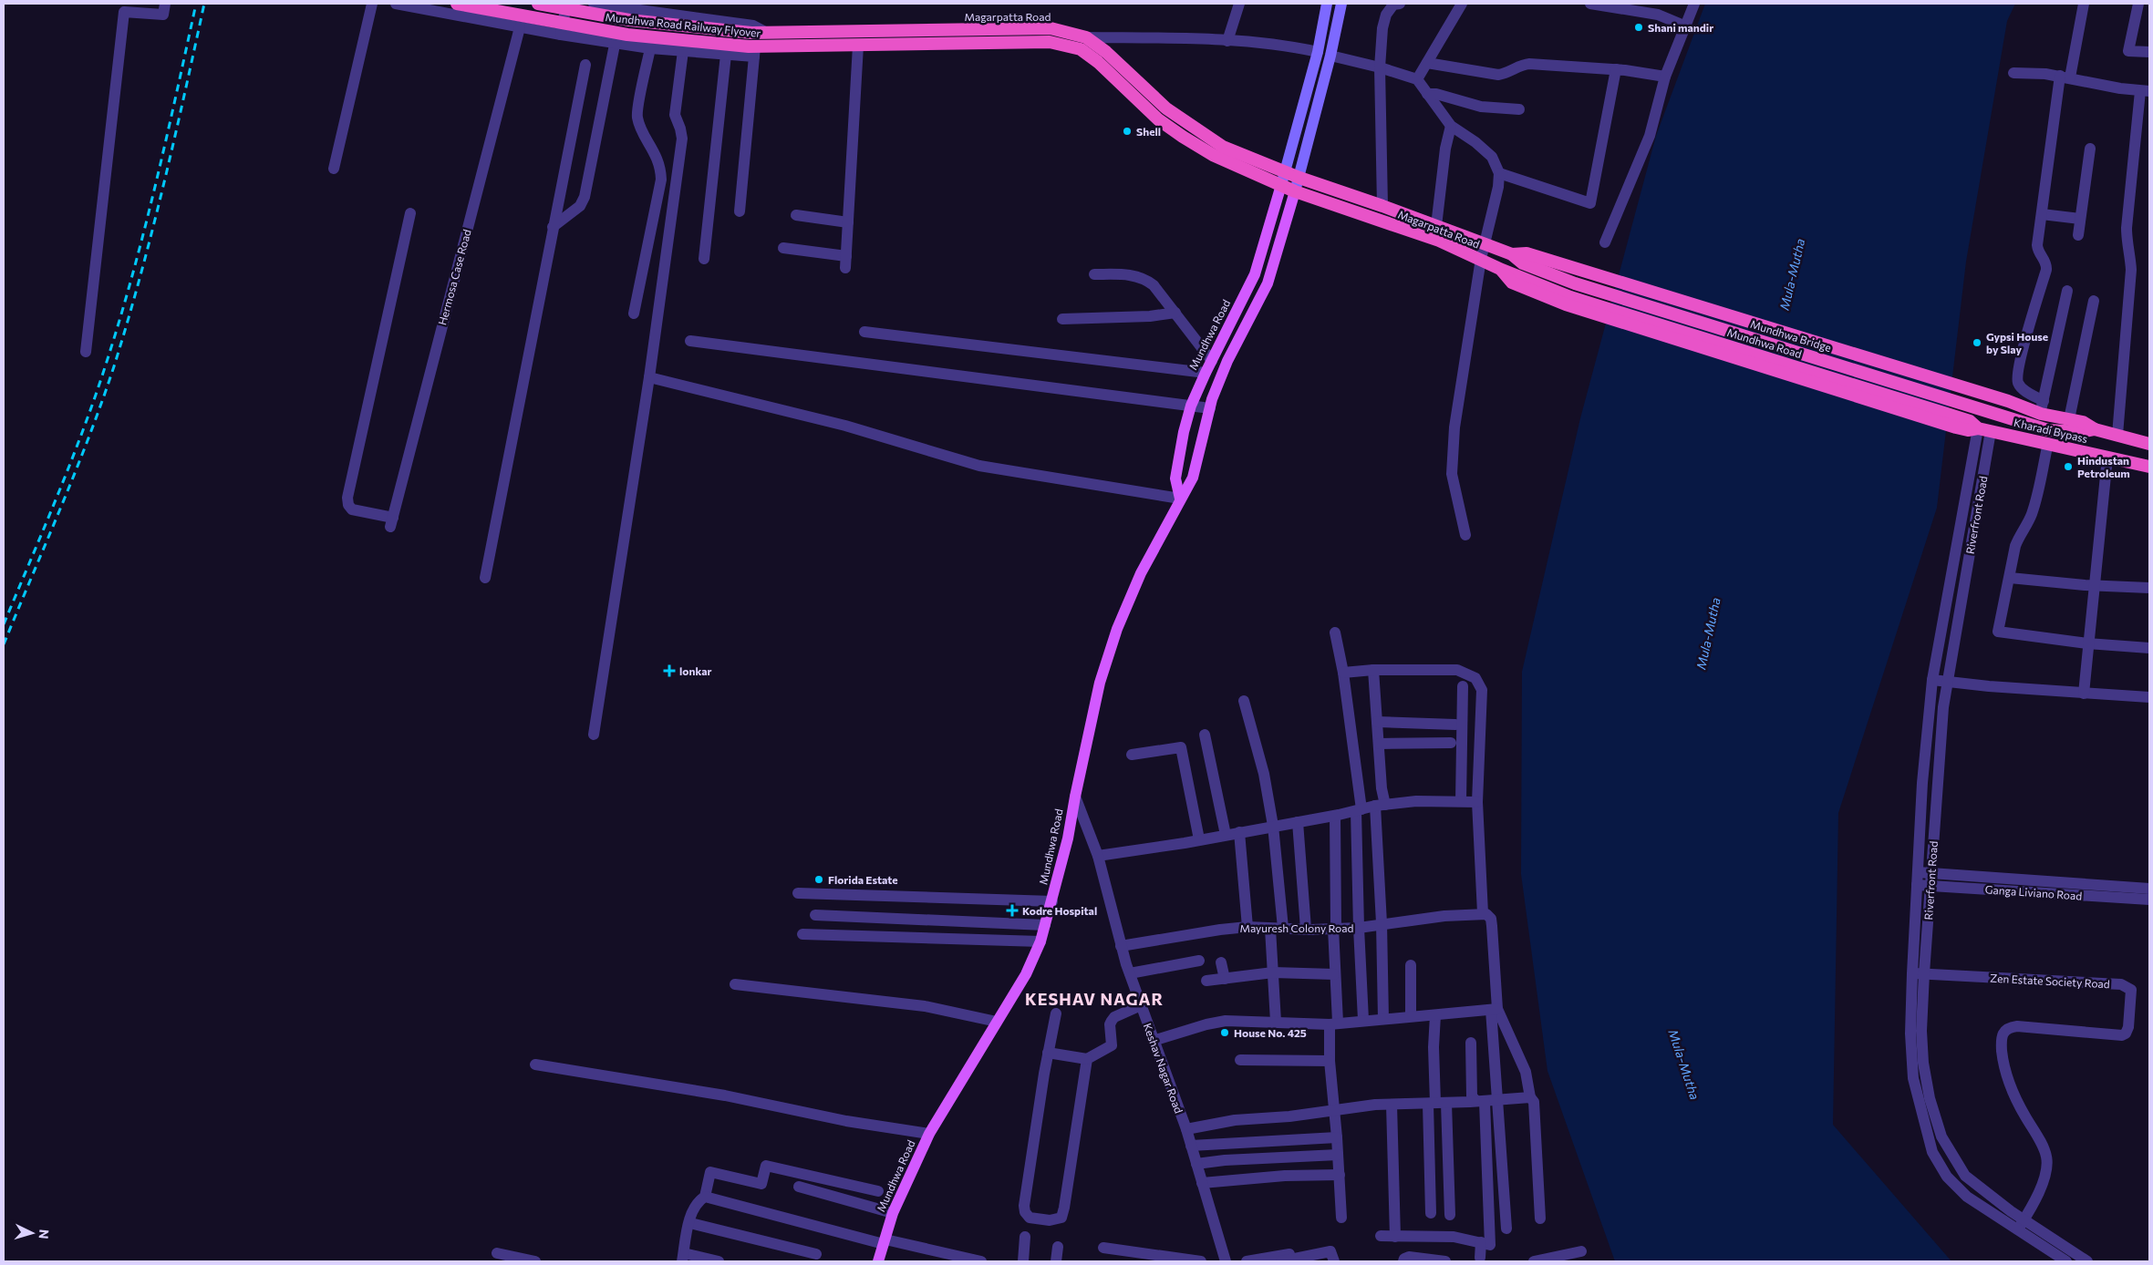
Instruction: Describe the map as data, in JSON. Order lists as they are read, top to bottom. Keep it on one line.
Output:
{"streets":{"highway":["Magarpatta Road","Mundhwa Road Railway Flyover","Mundhwa Road","Mundhwa Bridge","Kharadi Bypass"],"street":["Hermosa Case Road","Riverfront Road","Ganga Liviano Road","Mayuresh Colony Road","Zen Estate Society Road","Keshav Nagar Road"]},"crossings":[["Magarpatta Road","Mundhwa Road Railway Flyover"],["Magarpatta Road","Mundhwa Road"],["Mundhwa Road","Kharadi Bypass"],["Mundhwa Road","Riverfront Road"],["Mundhwa Road","Keshav Nagar Road"],["Mundhwa Bridge","Kharadi Bypass"],["Kharadi Bypass","Riverfront Road"],["Riverfront Road","Ganga Liviano Road"],["Riverfront Road","Zen Estate Society Road"],["Mayuresh Colony Road","Keshav Nagar Road"]],"districts":["KESHAV NAGAR"],"water":["Mula-Mutha"],"places":{"other":["Shani mandir","Shell","Gypsi House by Slay","Hindustan Petroleum","Florida Estate","House No. 425"],"health":["lonkar","Kodre Hospital"]},"north":"right"}
